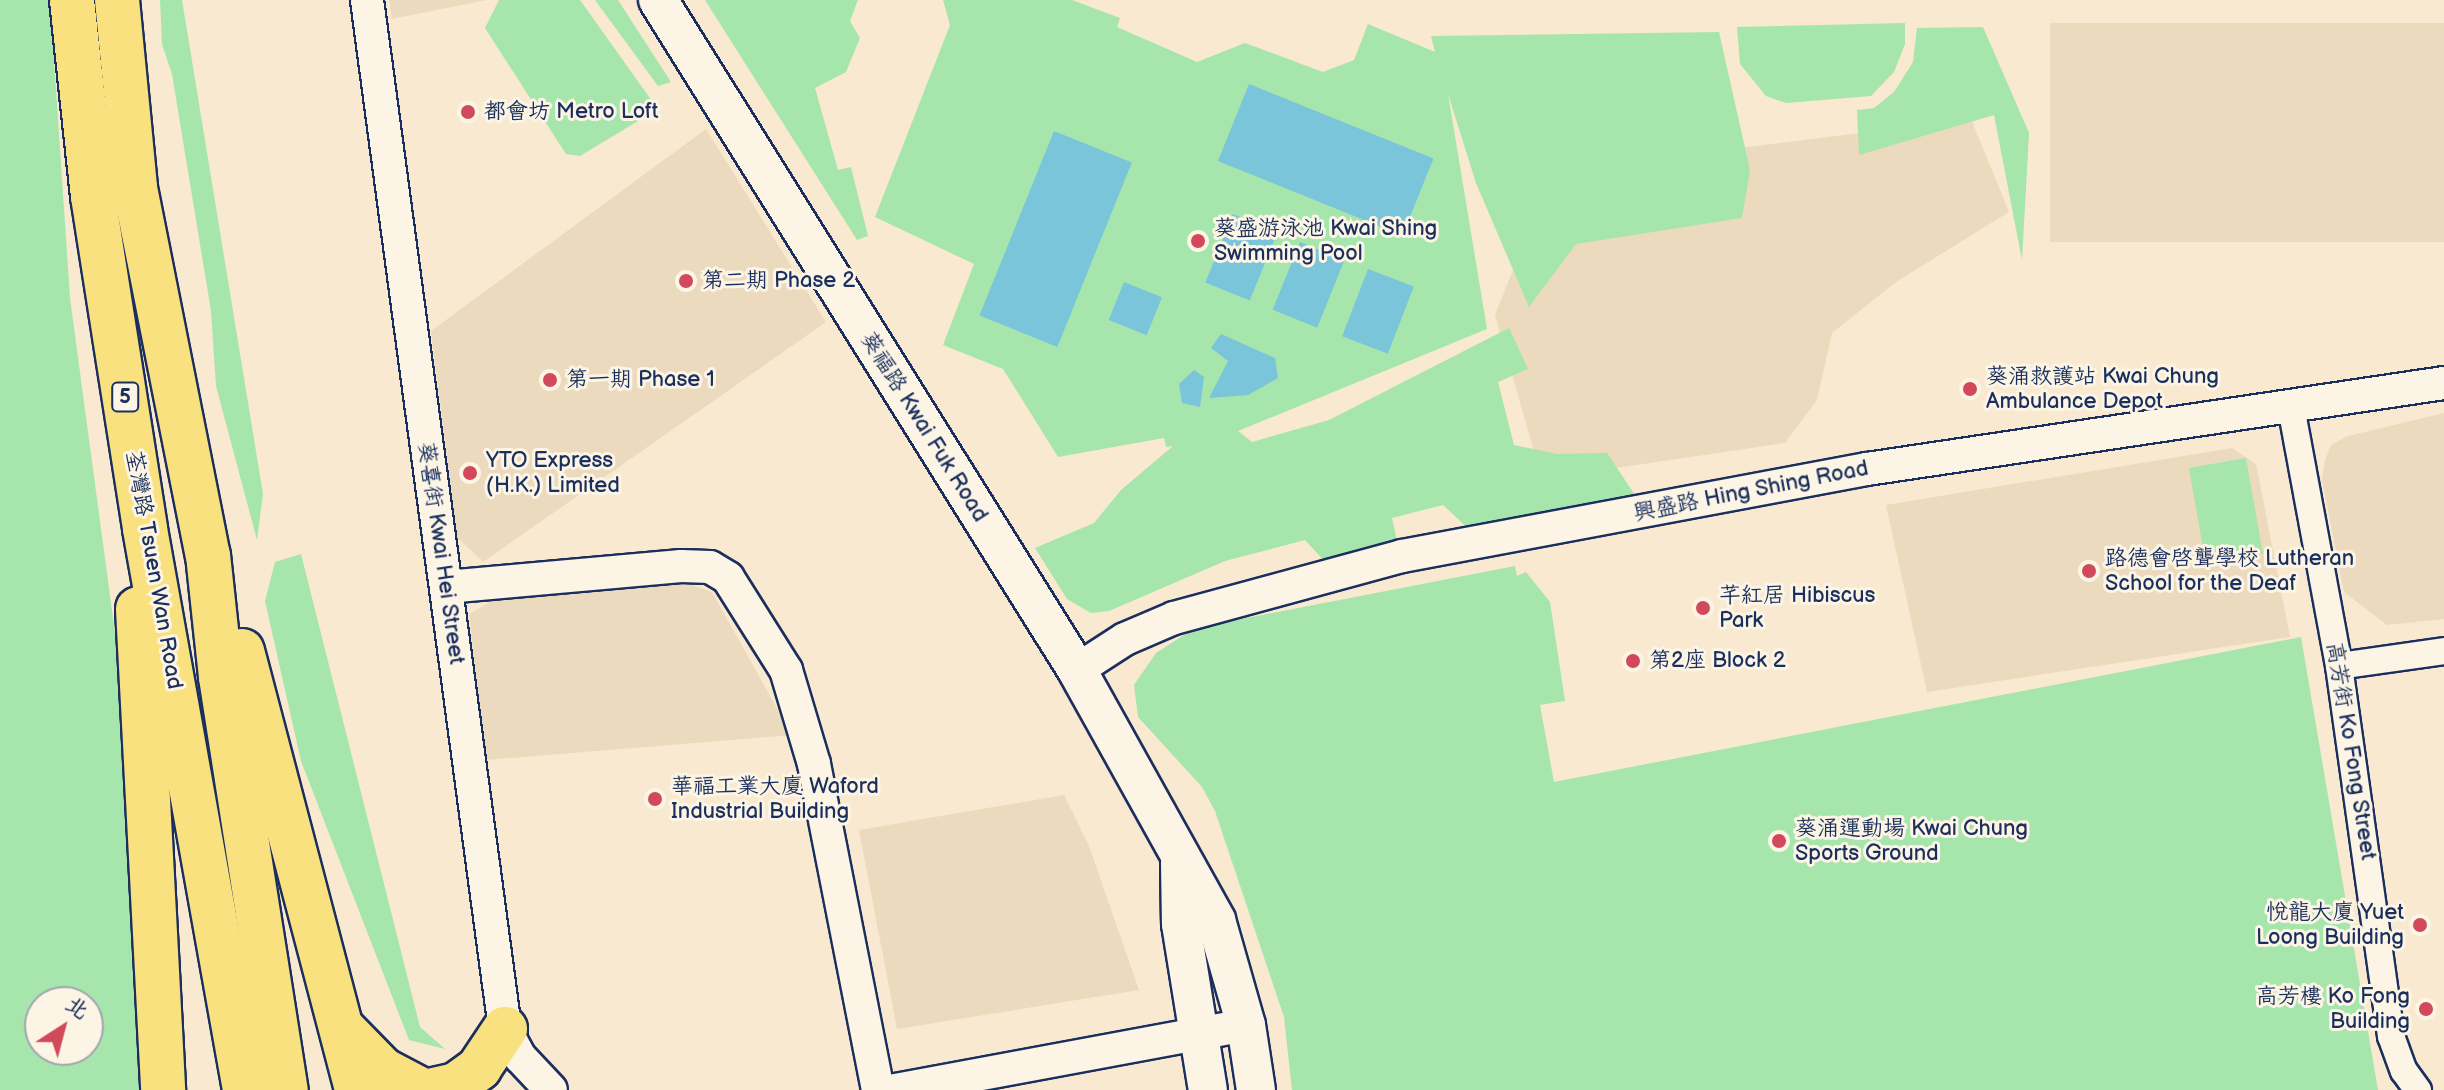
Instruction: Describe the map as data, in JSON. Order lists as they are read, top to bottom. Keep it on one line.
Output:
{"streets":{"highway":["5","荃灣路 Tsuen Wan Road"],"main road":["葵福路 Kwai Fuk Road"],"street":["興盛路 Hing Shing Road","葵喜街 Kwai Hei Street","高芳街 Ko Fong Street"]},"crossings":[["葵福路 Kwai Fuk Road","興盛路 Hing Shing Road"],["興盛路 Hing Shing Road","高芳街 Ko Fong Street"]],"places":["都會坊 Metro Loft","葵盛游泳池 Kwai Shing Swimming Pool","第二期 Phase 2","第一期 Phase 1","葵涌救護站 Kwai Chung Ambulance Depot","YTO Express (H.K.) Limited","路德會啓聾學校 Lutheran School for the Deaf","芊紅居 Hibiscus Park","第2座 Block 2","華福工業大廈 Waford Industrial Building","葵涌運動場 Kwai Chung Sports Ground","悅龍大廈 Yuet Loong Building","高芳樓 Ko Fong Building"],"north":"top right"}
